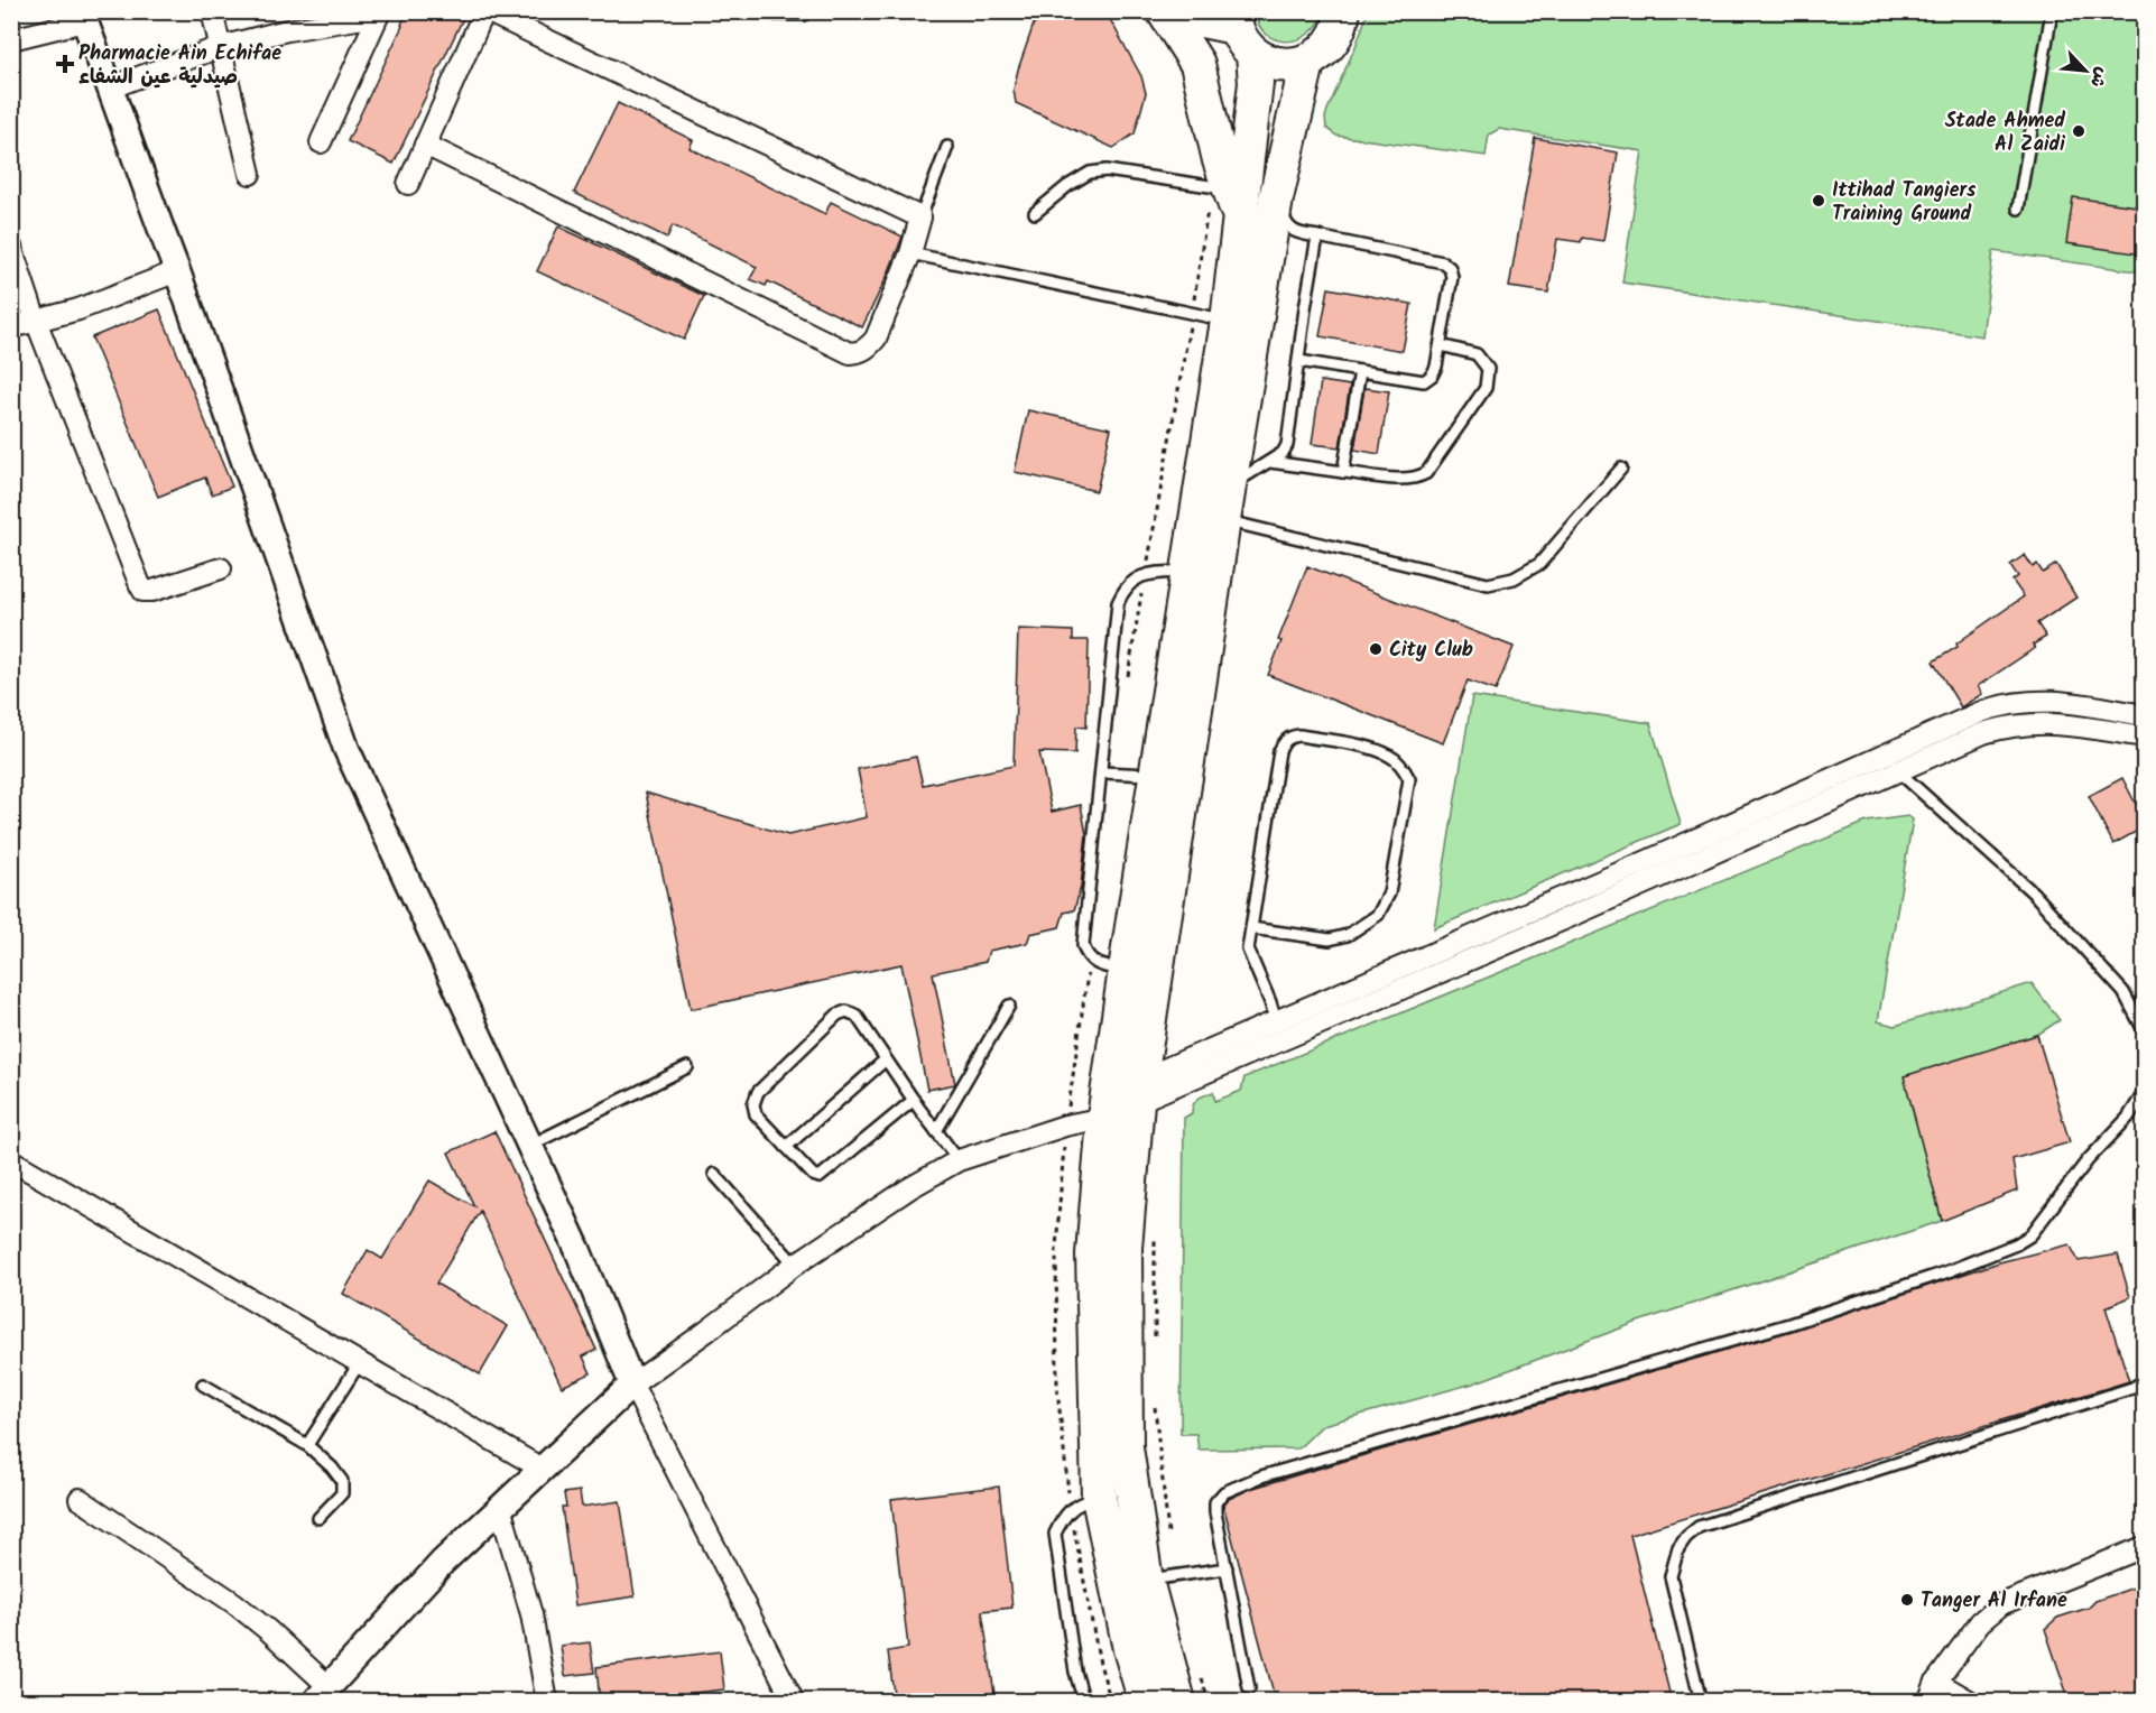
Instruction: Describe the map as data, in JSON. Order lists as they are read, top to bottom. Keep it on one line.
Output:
{"places":{"health":["Pharmacie Ain Echifae صيدلية عين الشفاء"],"other":["Stade Ahmed Al Zaidi","Ittihad Tangiers Training Ground","City Club","Tanger Al Irfane"]},"north":"bottom right"}
